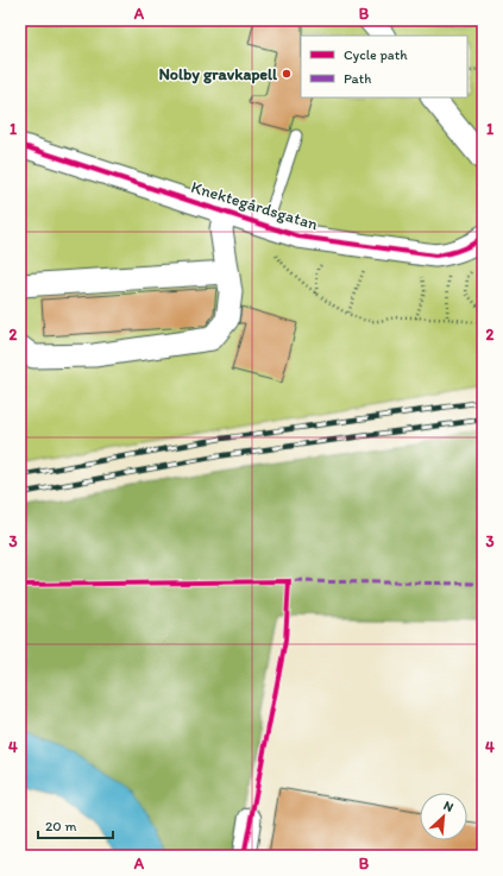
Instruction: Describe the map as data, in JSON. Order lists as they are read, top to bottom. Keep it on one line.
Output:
{"streets":{"street":["Knektegårdsgatan"]},"places":["Nolby gravkapell"],"legend":["Cycle path","Path"],"scale_bar":"20 m","north":"top right","grid":{"columns":["A","B"],"rows":["1","2","3","4"]}}
